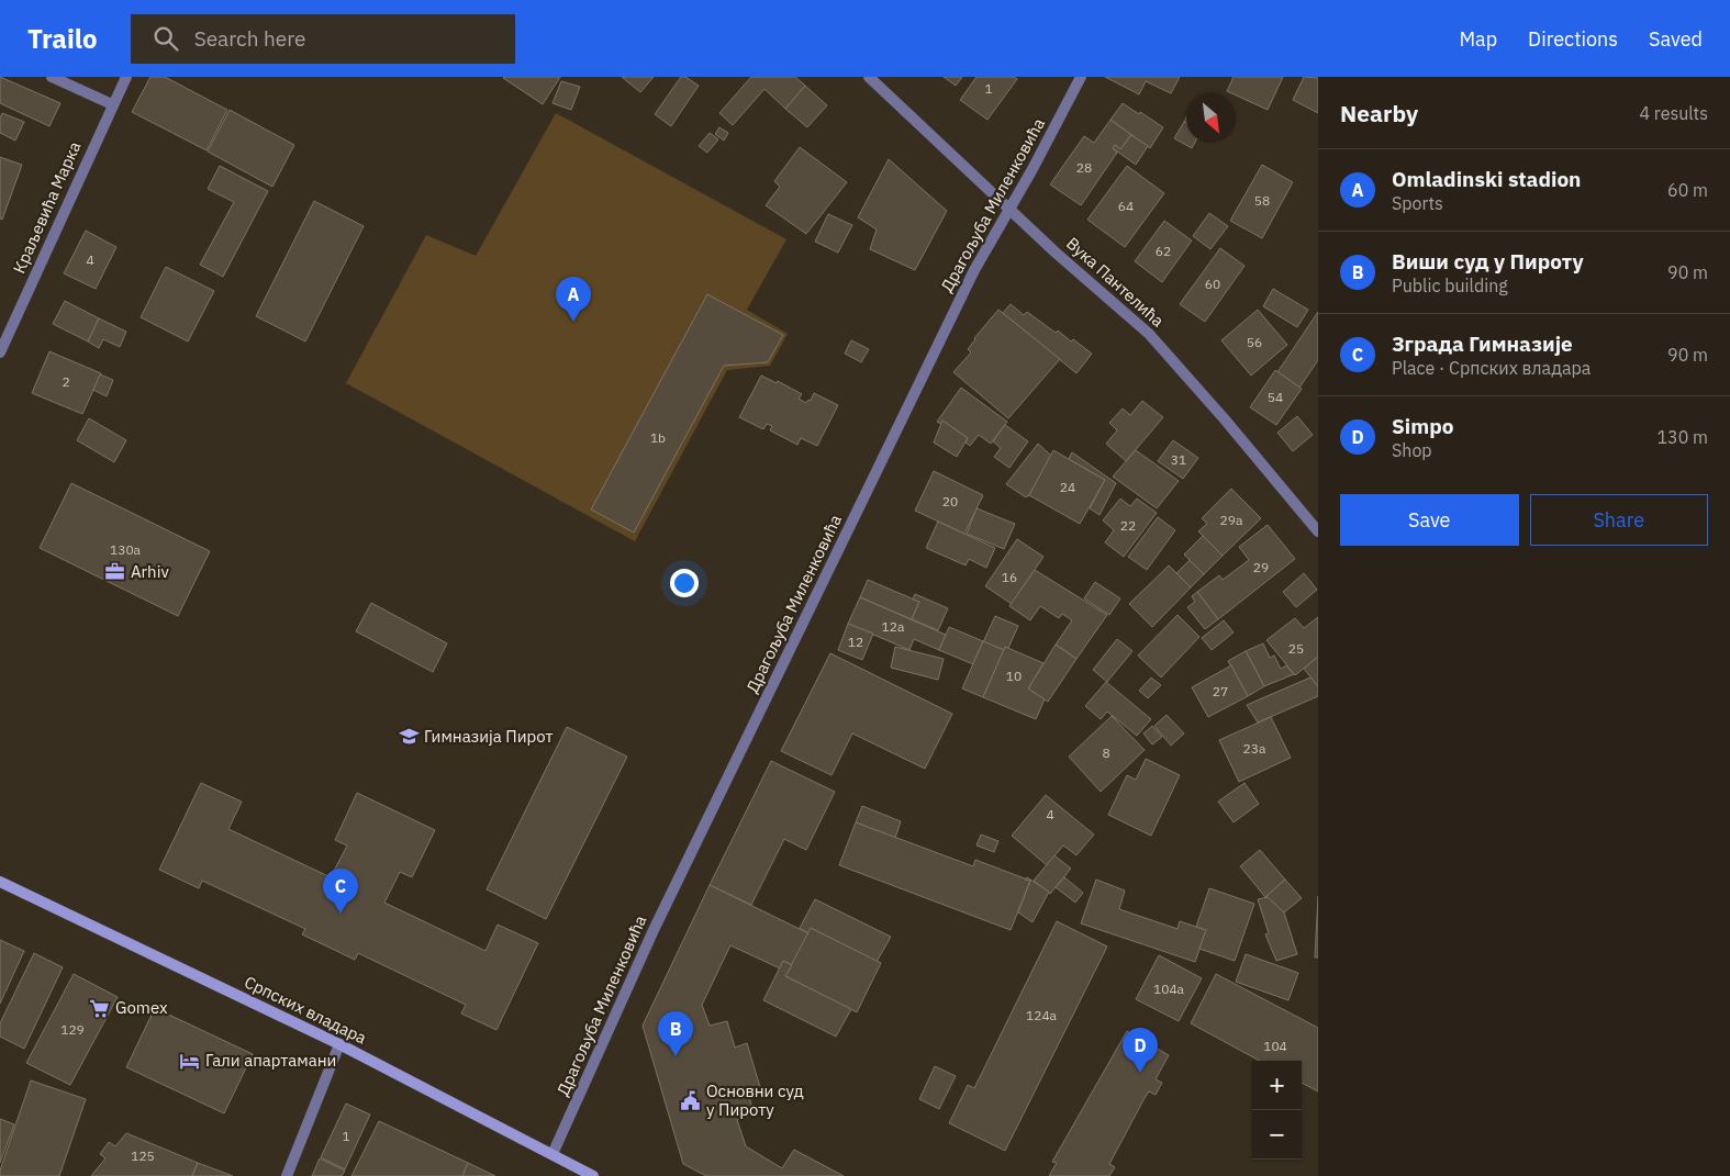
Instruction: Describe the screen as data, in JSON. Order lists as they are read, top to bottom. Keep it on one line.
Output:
{"streets":{"main road":["Српских владара"],"street":["Драгољуба Миленковића","Краљевића Марка","Вука Пантелића"]},"crossings":[["Драгољуба Миленковића","Вука Пантелића"],["Драгољуба Миленковића","Српских владара"]],"places":{"office":["Arhiv"],"school or university":["Гимназија Пирот"],"supermarket":["Gomex"],"hotel":["Гали апартамани"],"public building":["Основни суд у Пироту"]},"house_numbers":["1","28","58","64","62","4","60","56","2","54","1b","31","24","20","29a","22","130a","29","16","12a","12","25","10","27","23a","8","4","104a","124a","129","104","1","125"],"north":"bottom right","page":{"header":"Trailo","search":"Search here","nav":["Map","Directions","Saved"],"heading":["Nearby","4 results"],"list":[{"mark":"A","name":"Omladinski stadion","note":"Sports","value":"60 m"},{"mark":"B","name":"Виши суд у Пироту","note":"Public building","value":"90 m"},{"mark":"C","name":"Зграда Гимназије","note":"Place · Српских владара","value":"90 m"},{"mark":"D","name":"Simpo","note":"Shop","value":"130 m"}],"pins":["A","C","B","D"],"buttons":["Save","Share"],"map_buttons":["+","−"]}}
